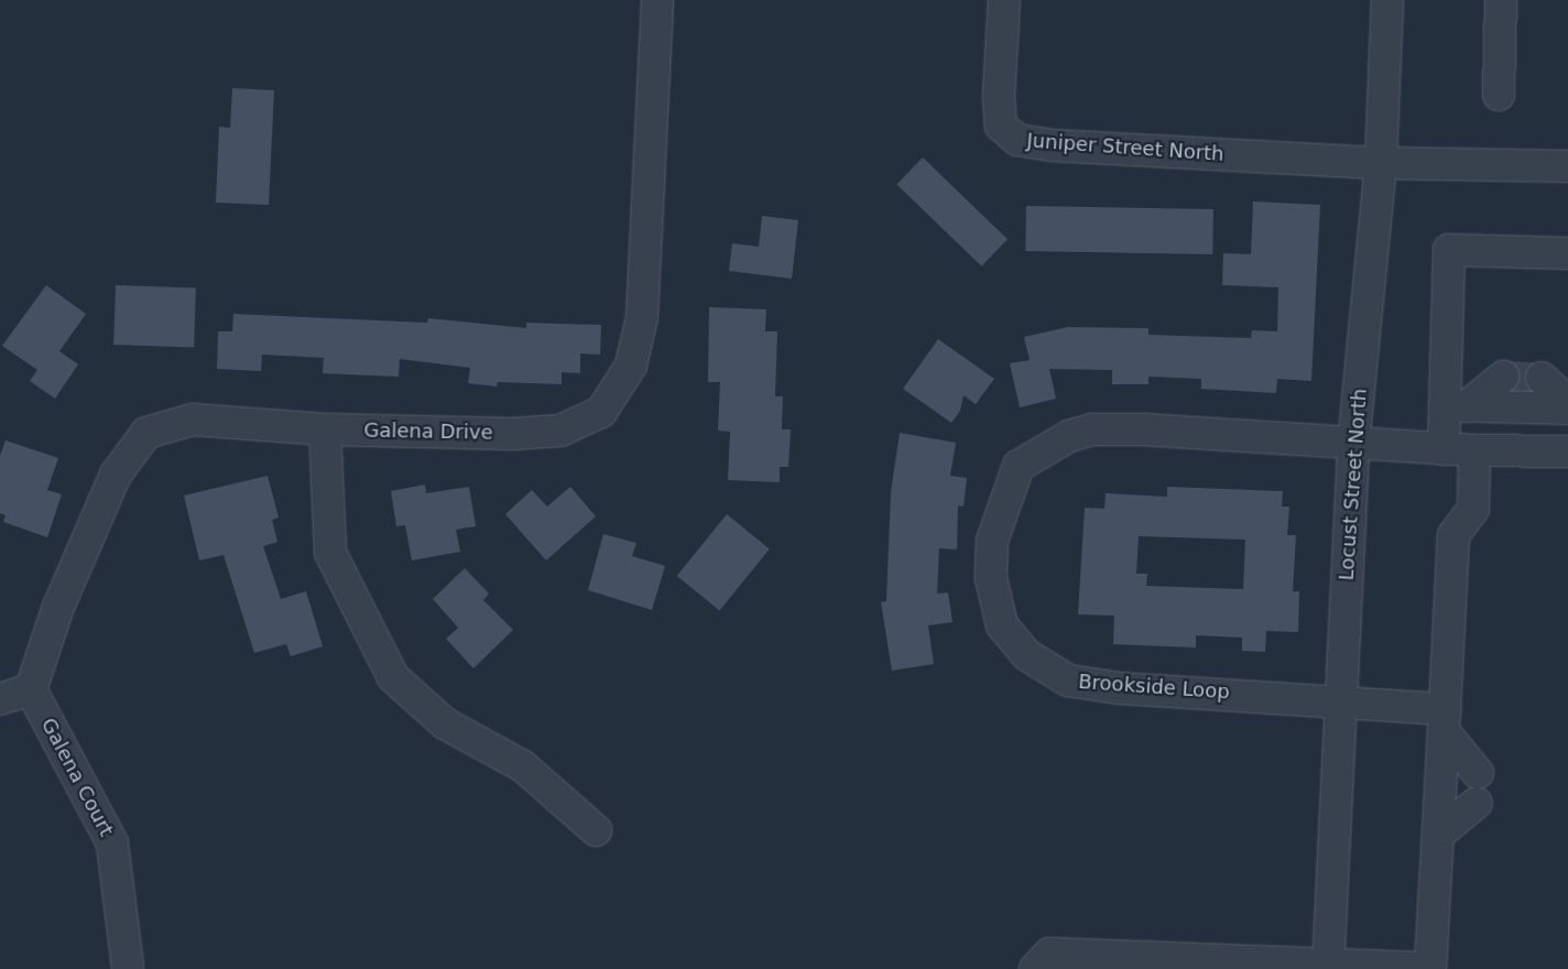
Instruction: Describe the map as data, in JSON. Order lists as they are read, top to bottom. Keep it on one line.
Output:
{"streets":{"street":["Juniper Street North","Galena Drive","Locust Street North","Brookside Loop","Galena Court"]},"crossings":[["Juniper Street North","Locust Street North"],["Galena Drive","Galena Court"],["Locust Street North","Brookside Loop"]]}
